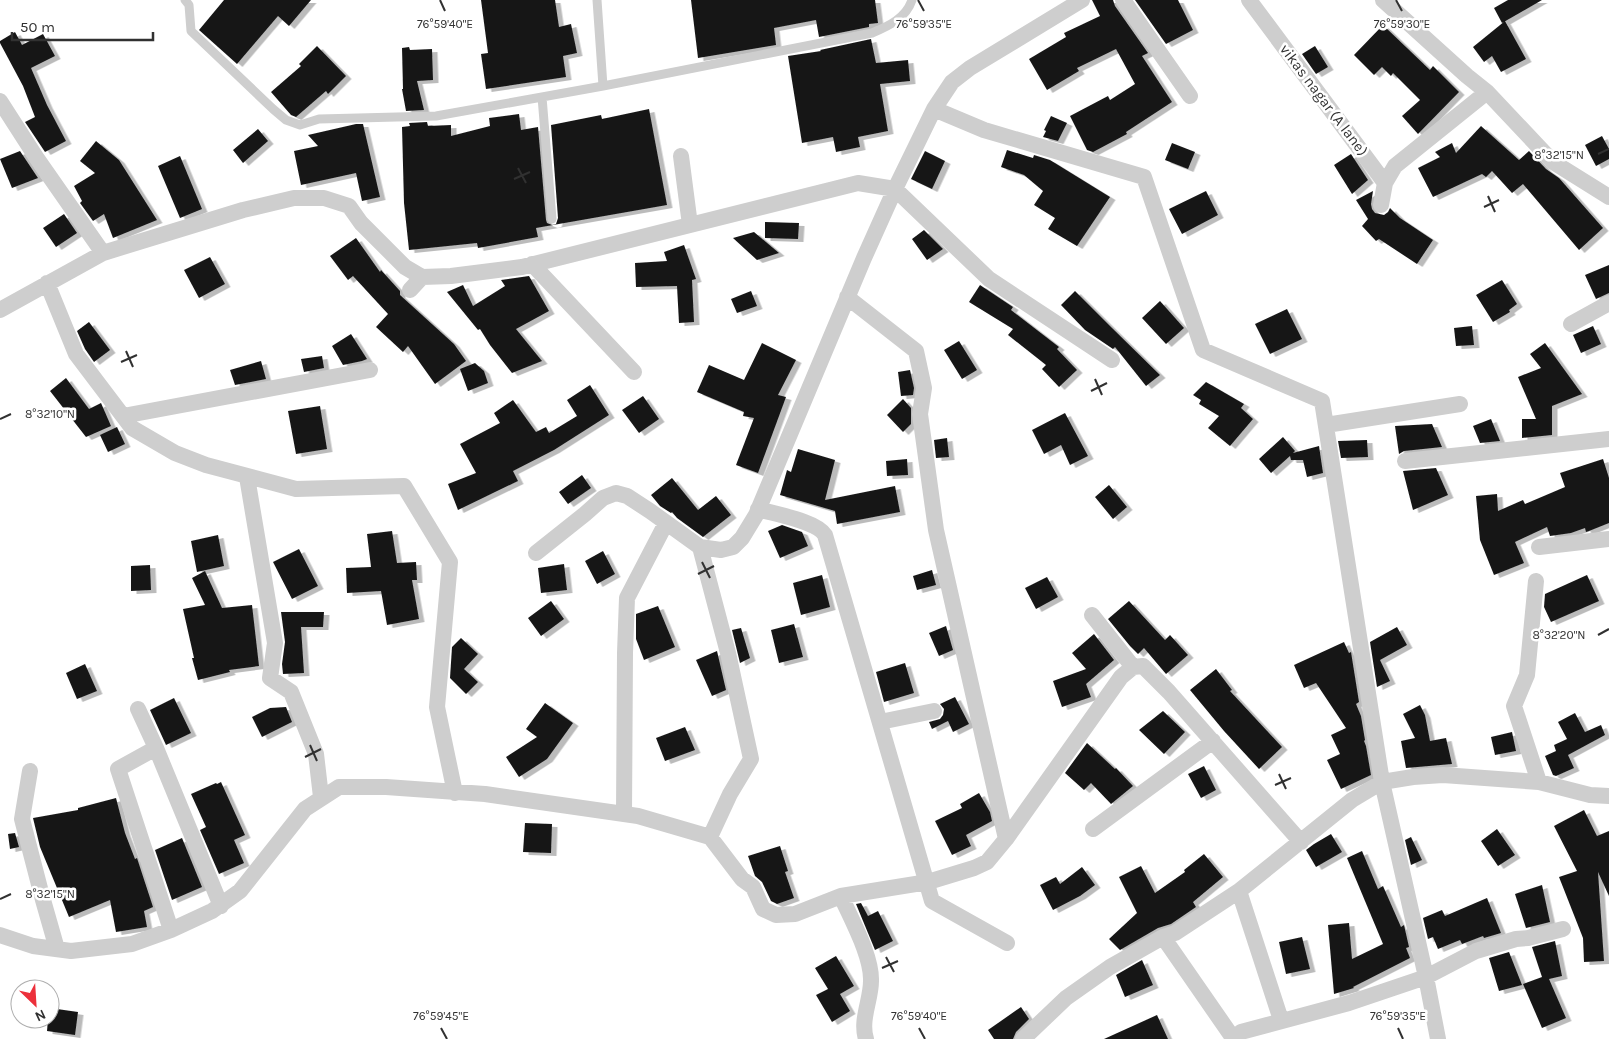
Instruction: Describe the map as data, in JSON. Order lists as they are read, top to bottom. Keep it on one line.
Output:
{"streets":{"street":["vikas nagar (A lane)"]},"scale_bar":"50 m","north":"bottom right","coordinates":["76°59'40\"E","76°59'35\"E","76°59'30\"E","8°32'15\"N","8°32'10\"N","8°32'20\"N","76°59'45\"E"]}
